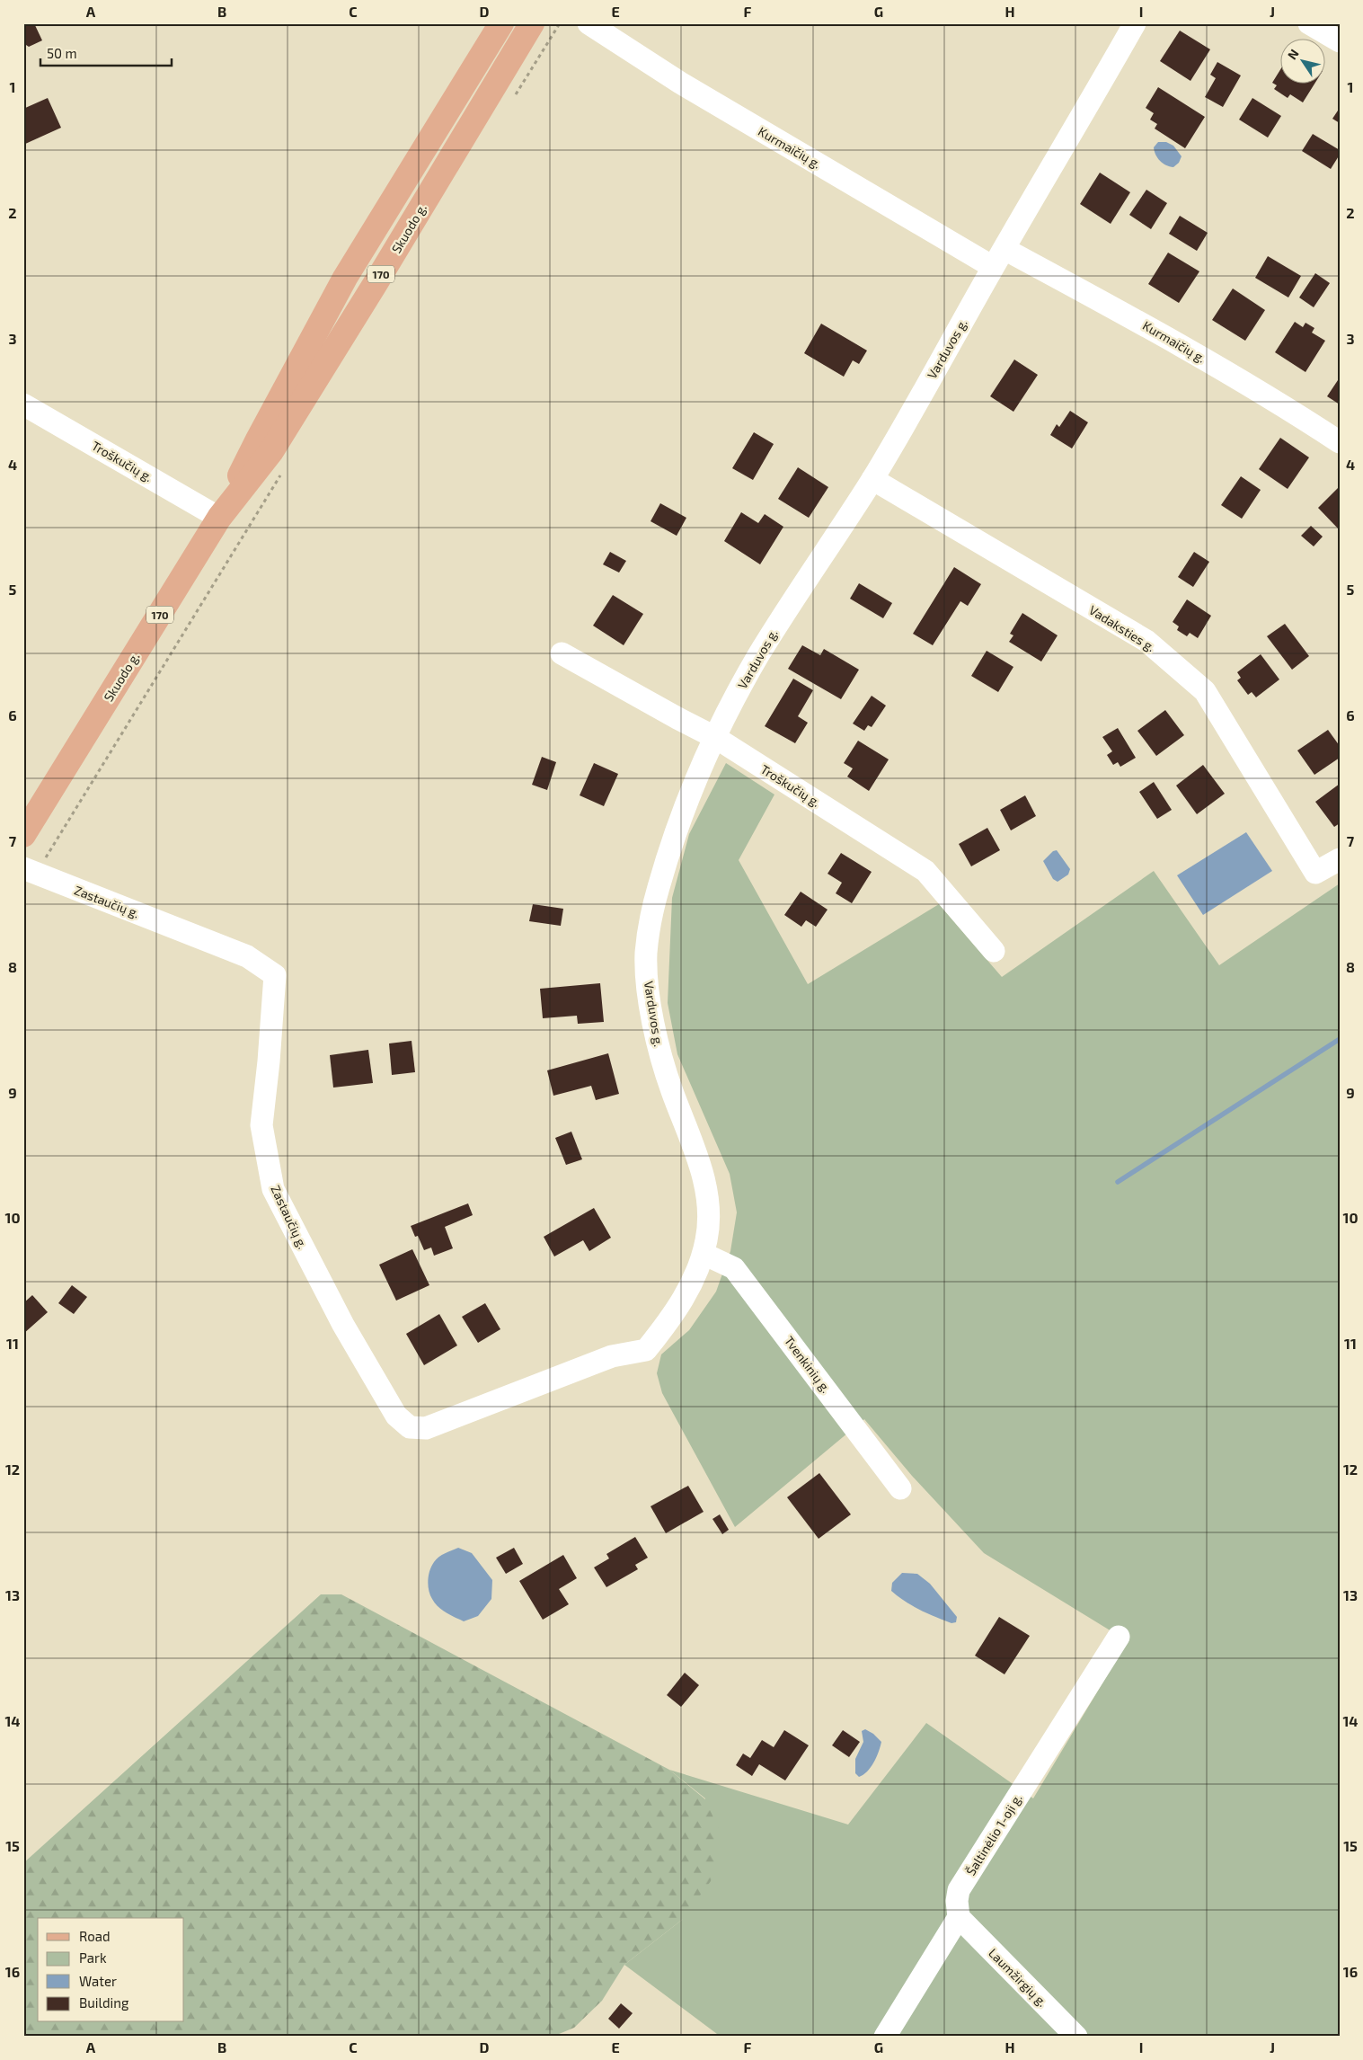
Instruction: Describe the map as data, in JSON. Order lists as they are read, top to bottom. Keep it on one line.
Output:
{"streets":{"main road":["Skuodo g.","170"],"street":["Kurmaičių g.","Varduvos g.","Troškučių g.","Vadaksties g.","Zastaučių g.","Tvenkinių g.","Šaltinėlio 1-oji g.","Laumžirgių g."]},"crossings":[["Kurmaičių g.","Varduvos g."],["Skuodo g.","Troškučių g."],["Varduvos g.","Troškučių g."],["Varduvos g.","Vadaksties g."],["Varduvos g.","Zastaučių g."],["Varduvos g.","Tvenkinių g."],["Šaltinėlio 1-oji g.","Laumžirgių g."]],"legend":["Road","Park","Water","Building"],"scale_bar":"50 m","north":"top left","grid":{"columns":["A","B","C","D","E","F","G","H","I","J"],"rows":["1","2","3","4","5","6","7","8","9","10","11","12","13","14","15","16"]}}
